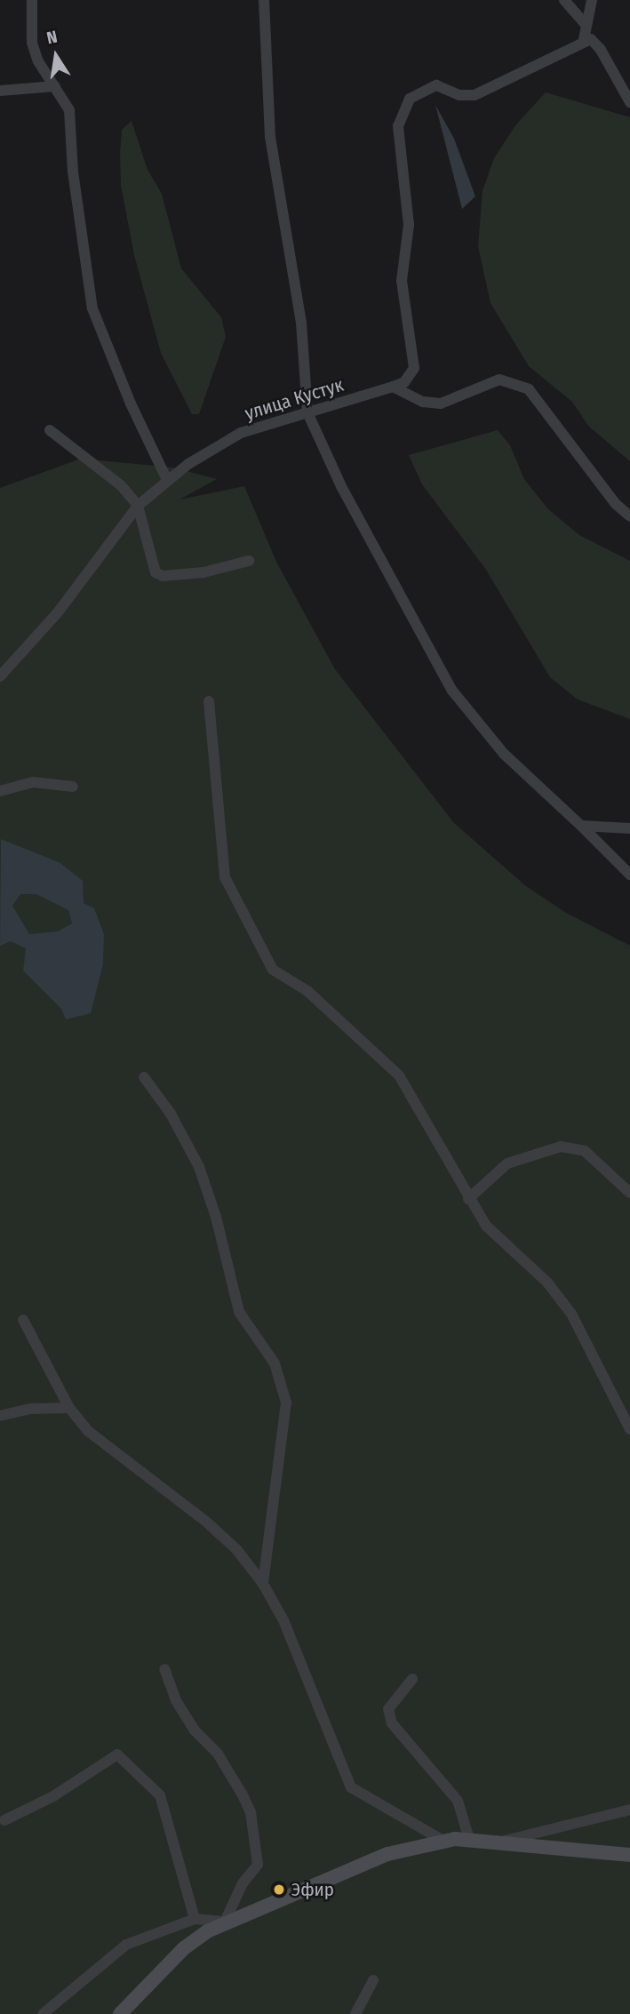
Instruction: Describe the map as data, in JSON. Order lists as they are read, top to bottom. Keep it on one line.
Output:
{"streets":{"street":["улица Кустук"]},"places":["Эфир"],"north":"top"}
